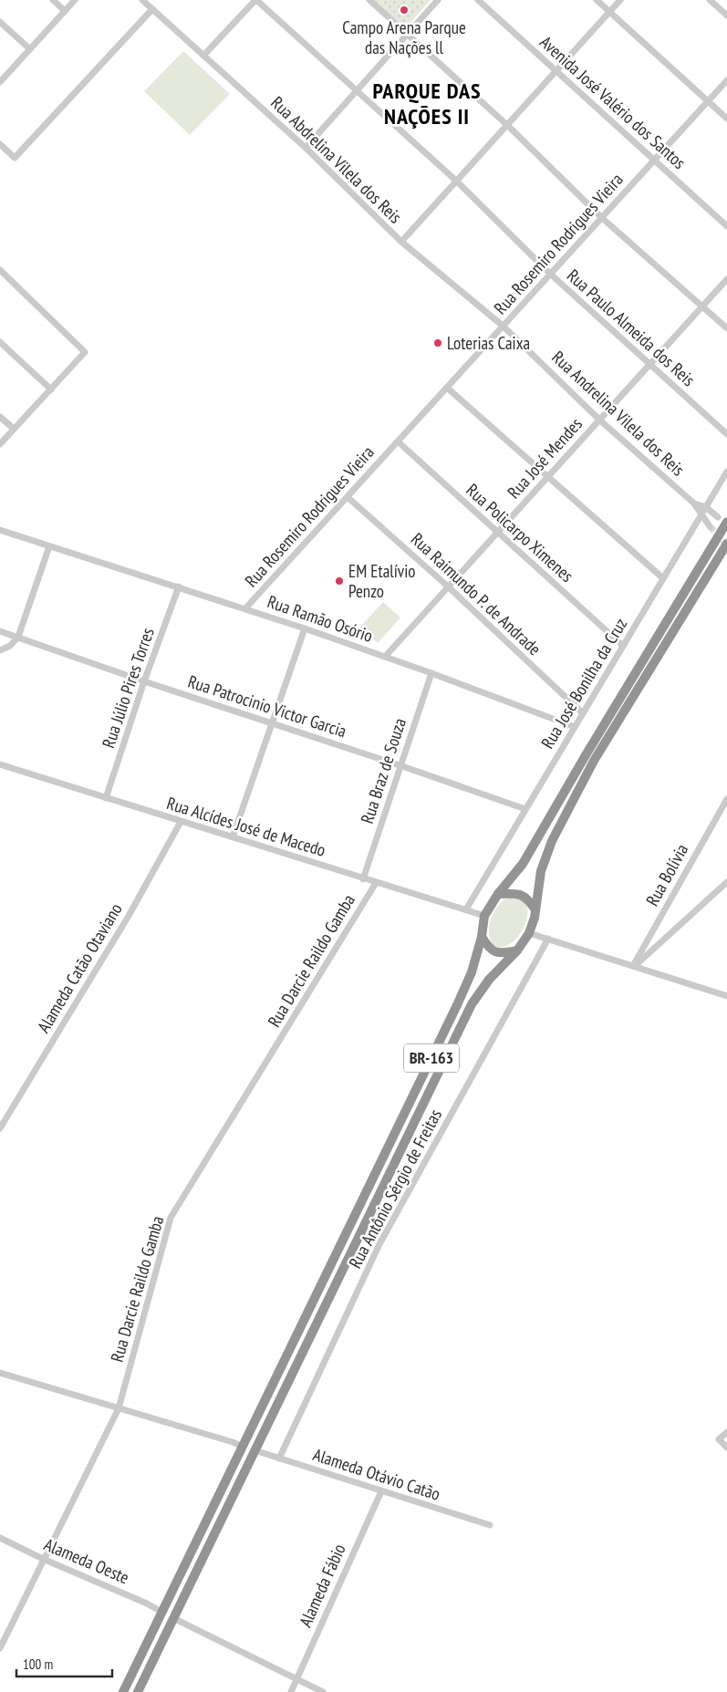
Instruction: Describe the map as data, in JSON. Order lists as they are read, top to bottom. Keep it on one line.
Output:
{"streets":{"highway":["BR-163"],"street":["Avenida José Valério dos Santos","Rua Abdrelina Vilela dos Reis","Rua Rosemiro Rodrigues Vieira","Rua Paulo Almeida dos Reis","Rua Andrelina Vilela dos Reis","Rua José Mendes","Rua Policarpo Ximenes","Rua Raimundo P. de Andrade","Rua Ramão Osório","Rua José Bonilha da Cruz","Rua Júlio Pires Torres","Rua Patrocinio Victor Garcia","Rua Braz de Souza","Rua Alcídes José de Macedo","Rua Bolívia","Rua Darcie Raildo Gamba","Alameda Catão Otaviano","Rua Antônio Sérgio de Freitas","Alameda Otávio Catão","Alameda Oeste","Alameda Fábio"]},"crossings":[["Avenida José Valério dos Santos","Rua Rosemiro Rodrigues Vieira"],["Rua Abdrelina Vilela dos Reis","Rua Rosemiro Rodrigues Vieira"],["Rua Abdrelina Vilela dos Reis","Rua Andrelina Vilela dos Reis"],["Rua Rosemiro Rodrigues Vieira","Rua Paulo Almeida dos Reis"],["Rua Rosemiro Rodrigues Vieira","Rua Andrelina Vilela dos Reis"],["Rua Rosemiro Rodrigues Vieira","Rua Policarpo Ximenes"],["Rua Rosemiro Rodrigues Vieira","Rua Raimundo P. de Andrade"],["Rua Rosemiro Rodrigues Vieira","Rua Ramão Osório"],["Rua Paulo Almeida dos Reis","Rua José Mendes"],["Rua Andrelina Vilela dos Reis","Rua José Mendes"],["Rua José Mendes","Rua Policarpo Ximenes"],["Rua José Mendes","Rua Raimundo P. de Andrade"],["Rua José Mendes","Rua Ramão Osório"],["Rua Policarpo Ximenes","Rua José Bonilha da Cruz"],["Rua Raimundo P. de Andrade","Rua José Bonilha da Cruz"],["Rua Ramão Osório","Rua José Bonilha da Cruz"],["Rua Ramão Osório","Rua Júlio Pires Torres"],["Rua Ramão Osório","Rua Braz de Souza"],["Rua José Bonilha da Cruz","Rua Patrocinio Victor Garcia"],["Rua José Bonilha da Cruz","Rua Alcídes José de Macedo"],["Rua Júlio Pires Torres","Rua Patrocinio Victor Garcia"],["Rua Júlio Pires Torres","Rua Alcídes José de Macedo"],["Rua Patrocinio Victor Garcia","Rua Braz de Souza"],["Rua Braz de Souza","Rua Alcídes José de Macedo"],["Rua Alcídes José de Macedo","Rua Darcie Raildo Gamba"],["Rua Alcídes José de Macedo","Alameda Catão Otaviano"],["Rua Alcídes José de Macedo","BR-163"],["Rua Darcie Raildo Gamba","Alameda Oeste"],["BR-163","Alameda Otávio Catão"],["BR-163","Alameda Oeste"],["Rua Antônio Sérgio de Freitas","Alameda Otávio Catão"],["Alameda Otávio Catão","Alameda Fábio"]],"districts":["PARQUE DAS NAÇÕES II"],"places":["Campo Arena Parque das Nações ll","Loterias Caixa","EM Etalívio Penzo"],"scale_bar":"100 m"}
